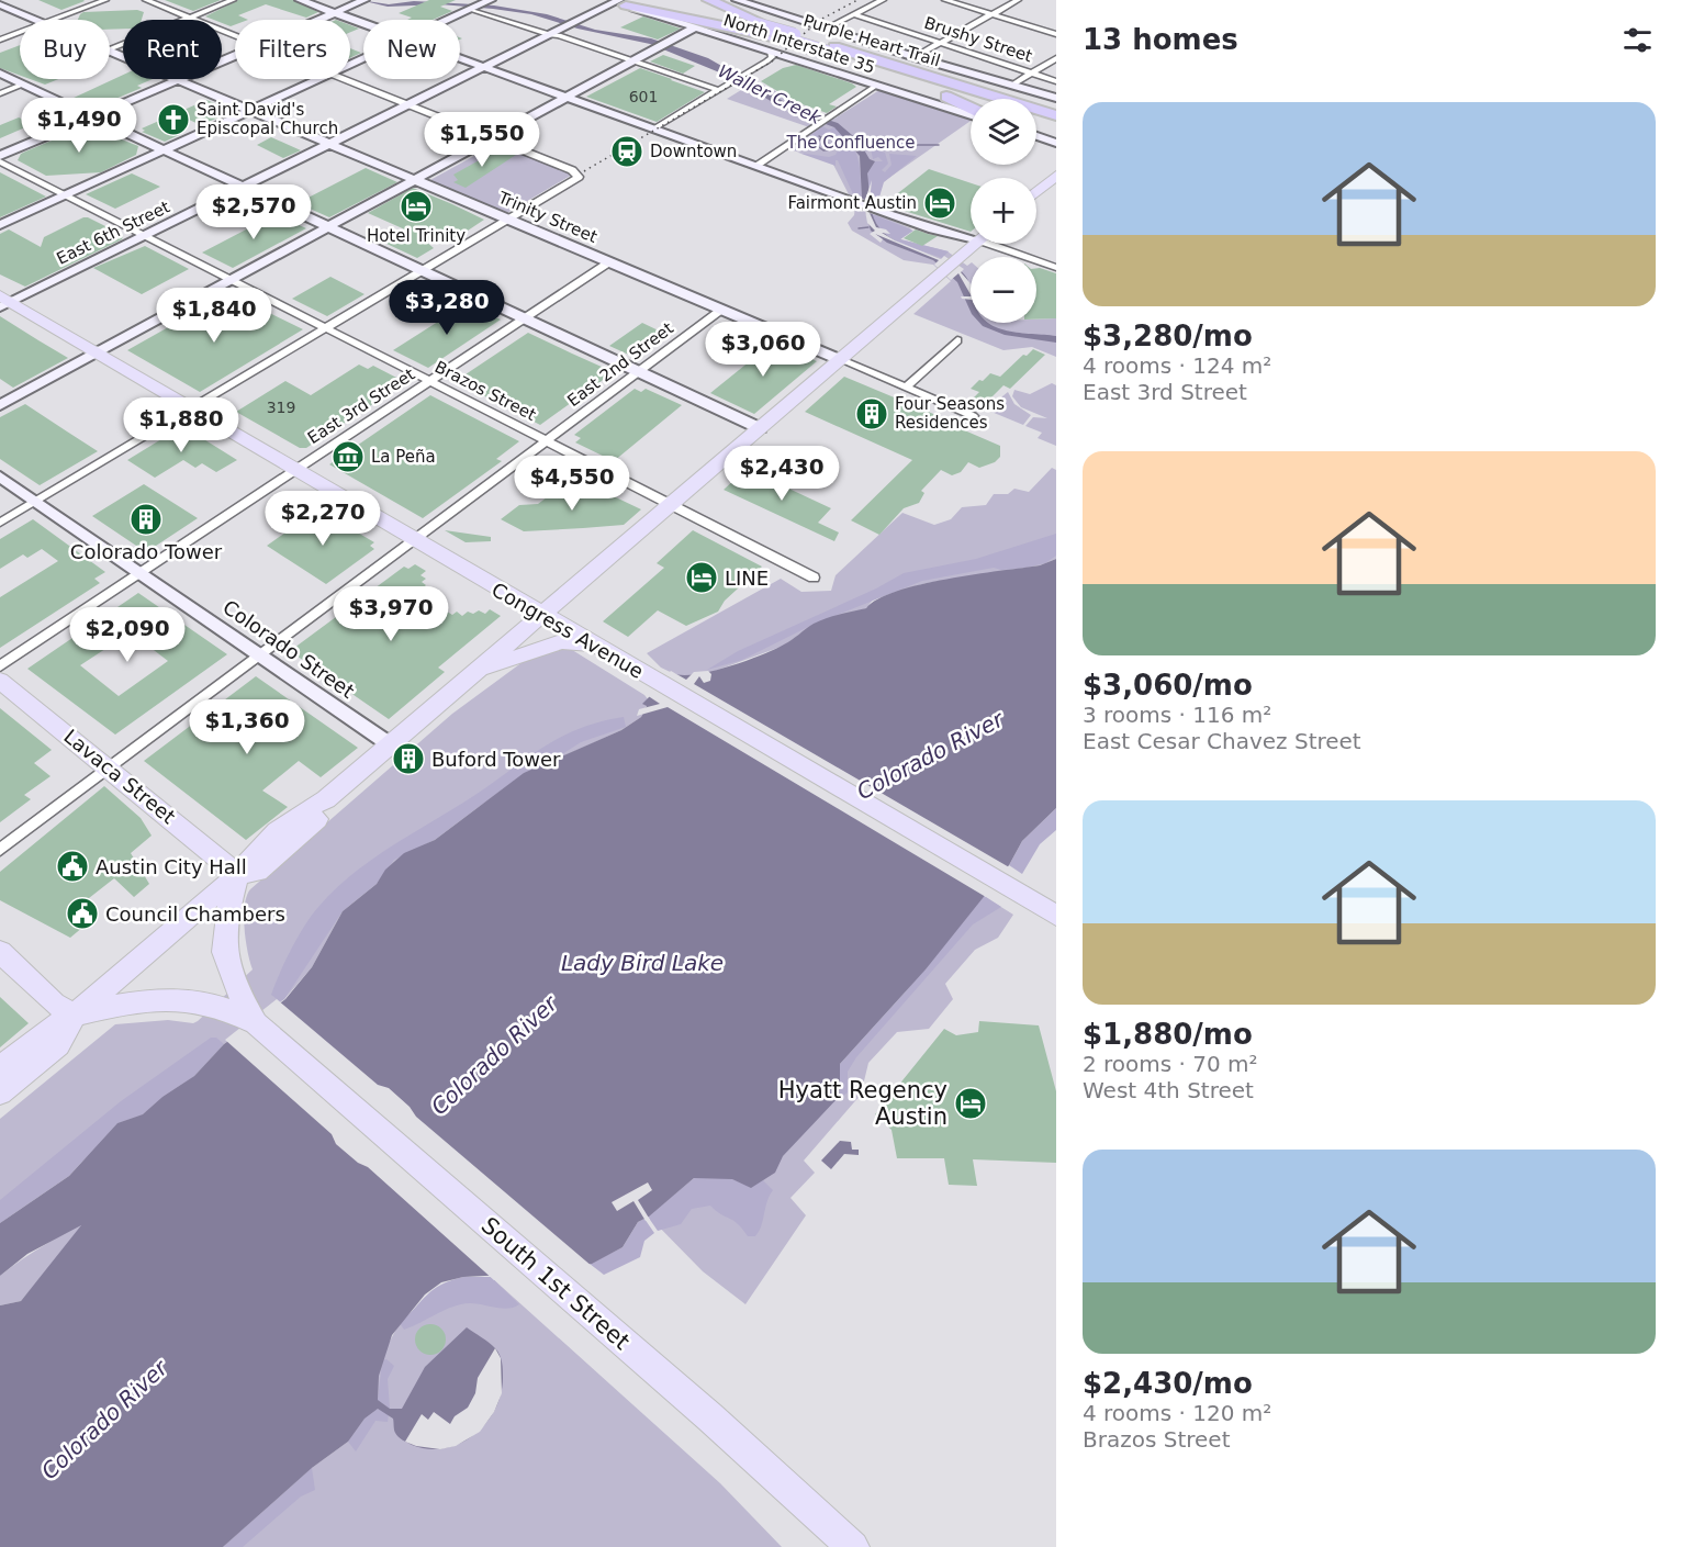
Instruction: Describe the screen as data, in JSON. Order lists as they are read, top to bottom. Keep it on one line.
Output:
{"streets":{"highway":["Purple Heart Trail"],"main road":["North Interstate 35","Trinity Street","East 6th Street","Congress Avenue","Colorado Street","Lavaca Street","South 1st Street"],"street":["Brushy Street","East 2nd Street","Brazos Street","East 3rd Street"]},"crossings":[["North Interstate 35","East 6th Street"],["Trinity Street","East 6th Street"],["Trinity Street","East 2nd Street"],["Trinity Street","East 3rd Street"],["East 6th Street","Brazos Street"],["East 6th Street","Congress Avenue"],["East 2nd Street","Brazos Street"],["East 2nd Street","Congress Avenue"],["East 2nd Street","Colorado Street"],["East 2nd Street","Lavaca Street"],["Brazos Street","East 3rd Street"],["East 3rd Street","Congress Avenue"],["East 3rd Street","Colorado Street"],["Lavaca Street","South 1st Street"]],"water":["Waller Creek","Colorado River","Lady Bird Lake"],"parks":["The Confluence"],"places":{"church":["Saint David's Episcopal Church"],"station":["Downtown"],"hotel":["Fairmont Austin","Hotel Trinity","LINE","Hyatt Regency Austin"],"building":["Four Seasons Residences","Colorado Tower","Buford Tower"],"museum":["La Peña"],"public building":["Austin City Hall","Council Chambers"]},"house_numbers":["601","319"],"page":{"heading":"13 homes","chip":["Buy","Rent","Filters","New"],"list":[{"name":"$3,280/mo","note":"4 rooms · 124 m² · East 3rd Street"},{"name":"$3,060/mo","note":"3 rooms · 116 m² · East Cesar Chavez Street"},{"name":"$1,880/mo","note":"2 rooms · 70 m² · West 4th Street"},{"name":"$2,430/mo","note":"4 rooms · 120 m² · Brazos Street"}],"price":["$1,490","$1,550","$2,570","$3,280","$1,840","$3,060","$1,880","$2,430","$4,550","$2,270","$3,970","$2,090","$1,360"],"map_buttons":["+","−"]}}
